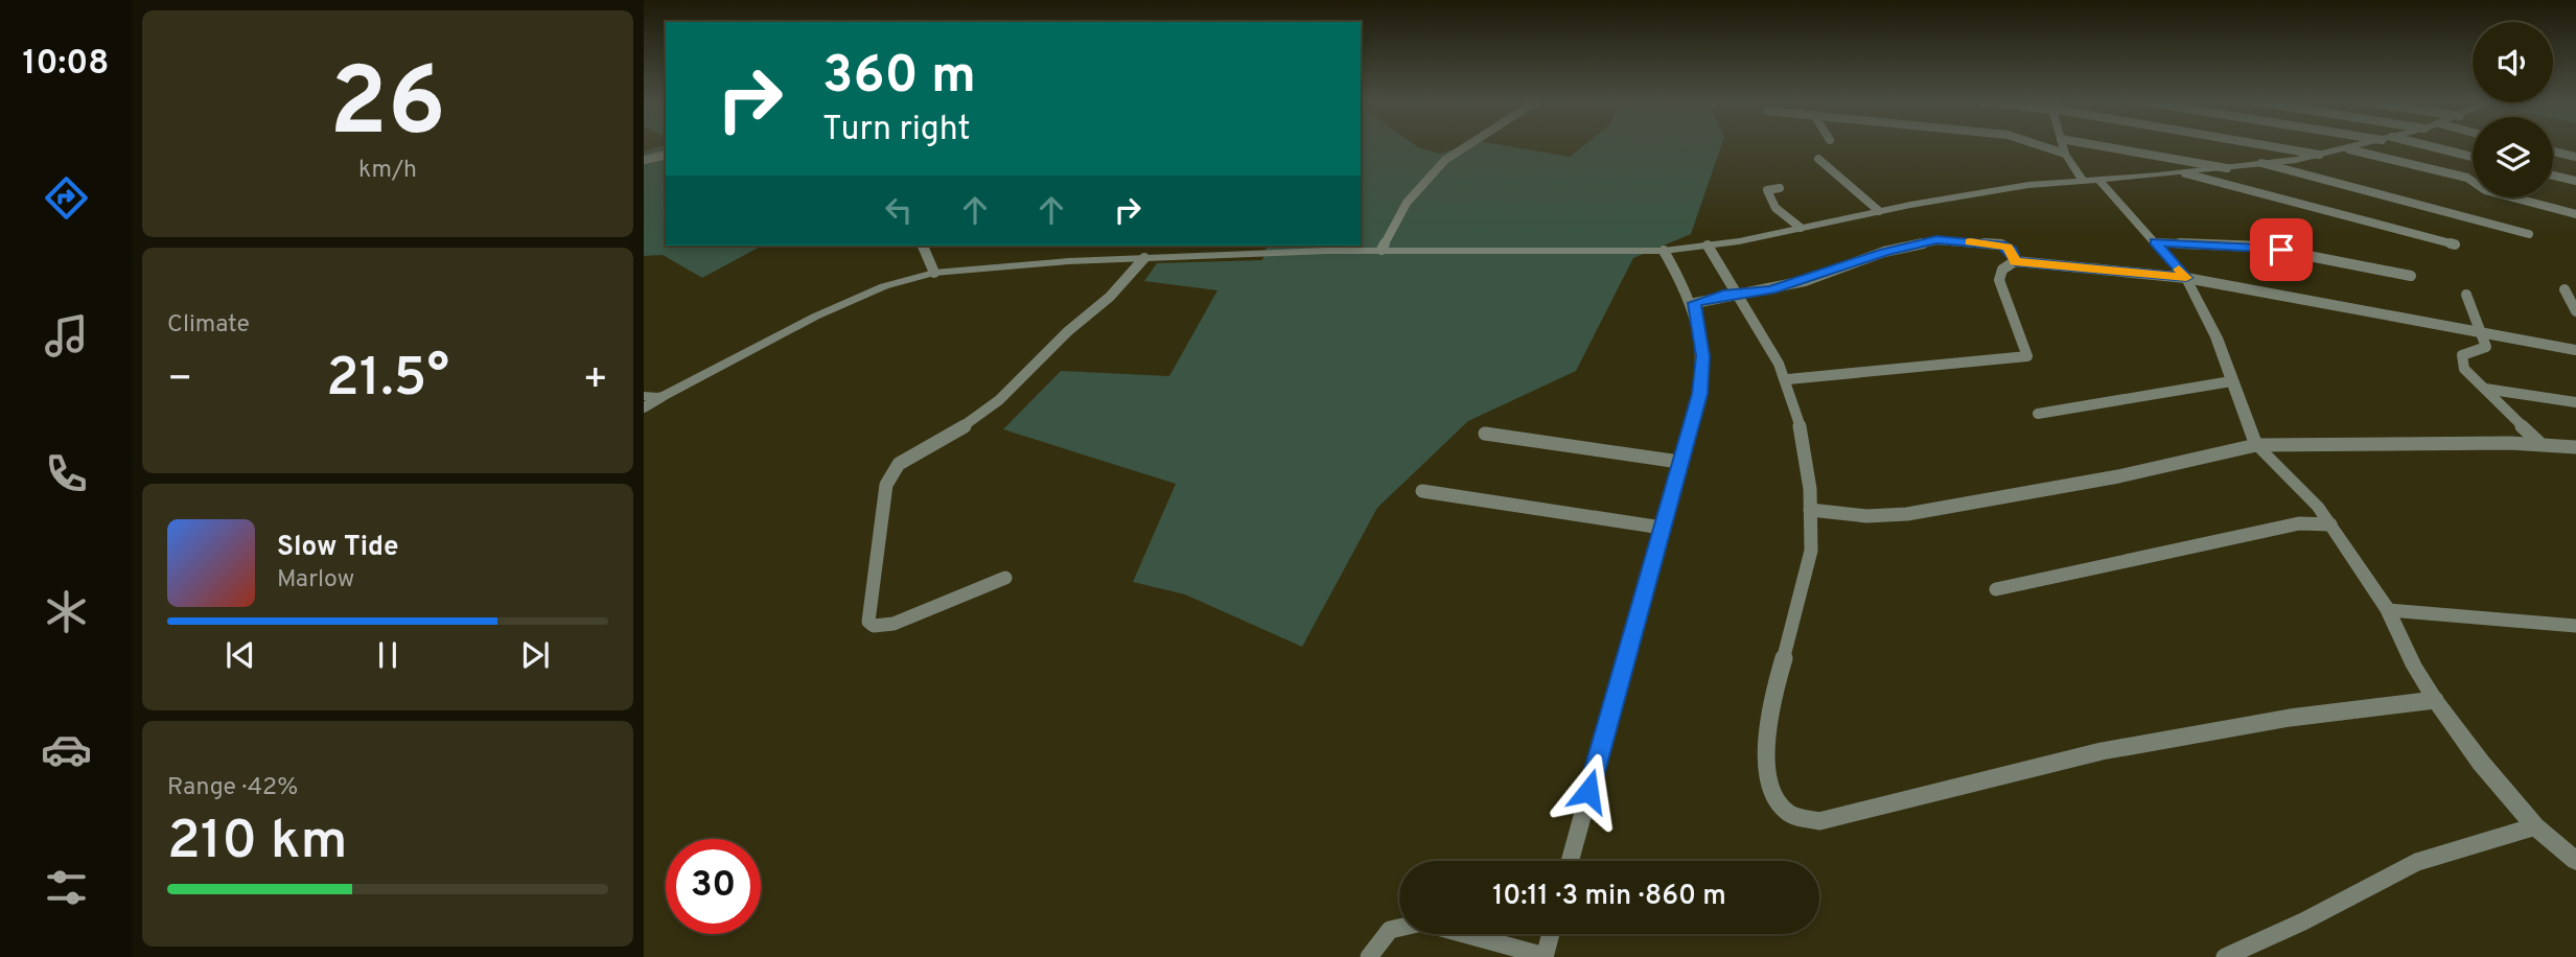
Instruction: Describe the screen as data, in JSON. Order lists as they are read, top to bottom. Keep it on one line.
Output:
{"page":{"tabs":"10:08","tile":[["26","km/h"],"Climate",["Range · 42%","210 km"]],"turn":["360 m","Turn right"],"heat":["−","21.5°","+"],"song":["Slow Tide","Marlow"],"limit":"30","trip":"10:11 · 3 min · 860 m"}}
